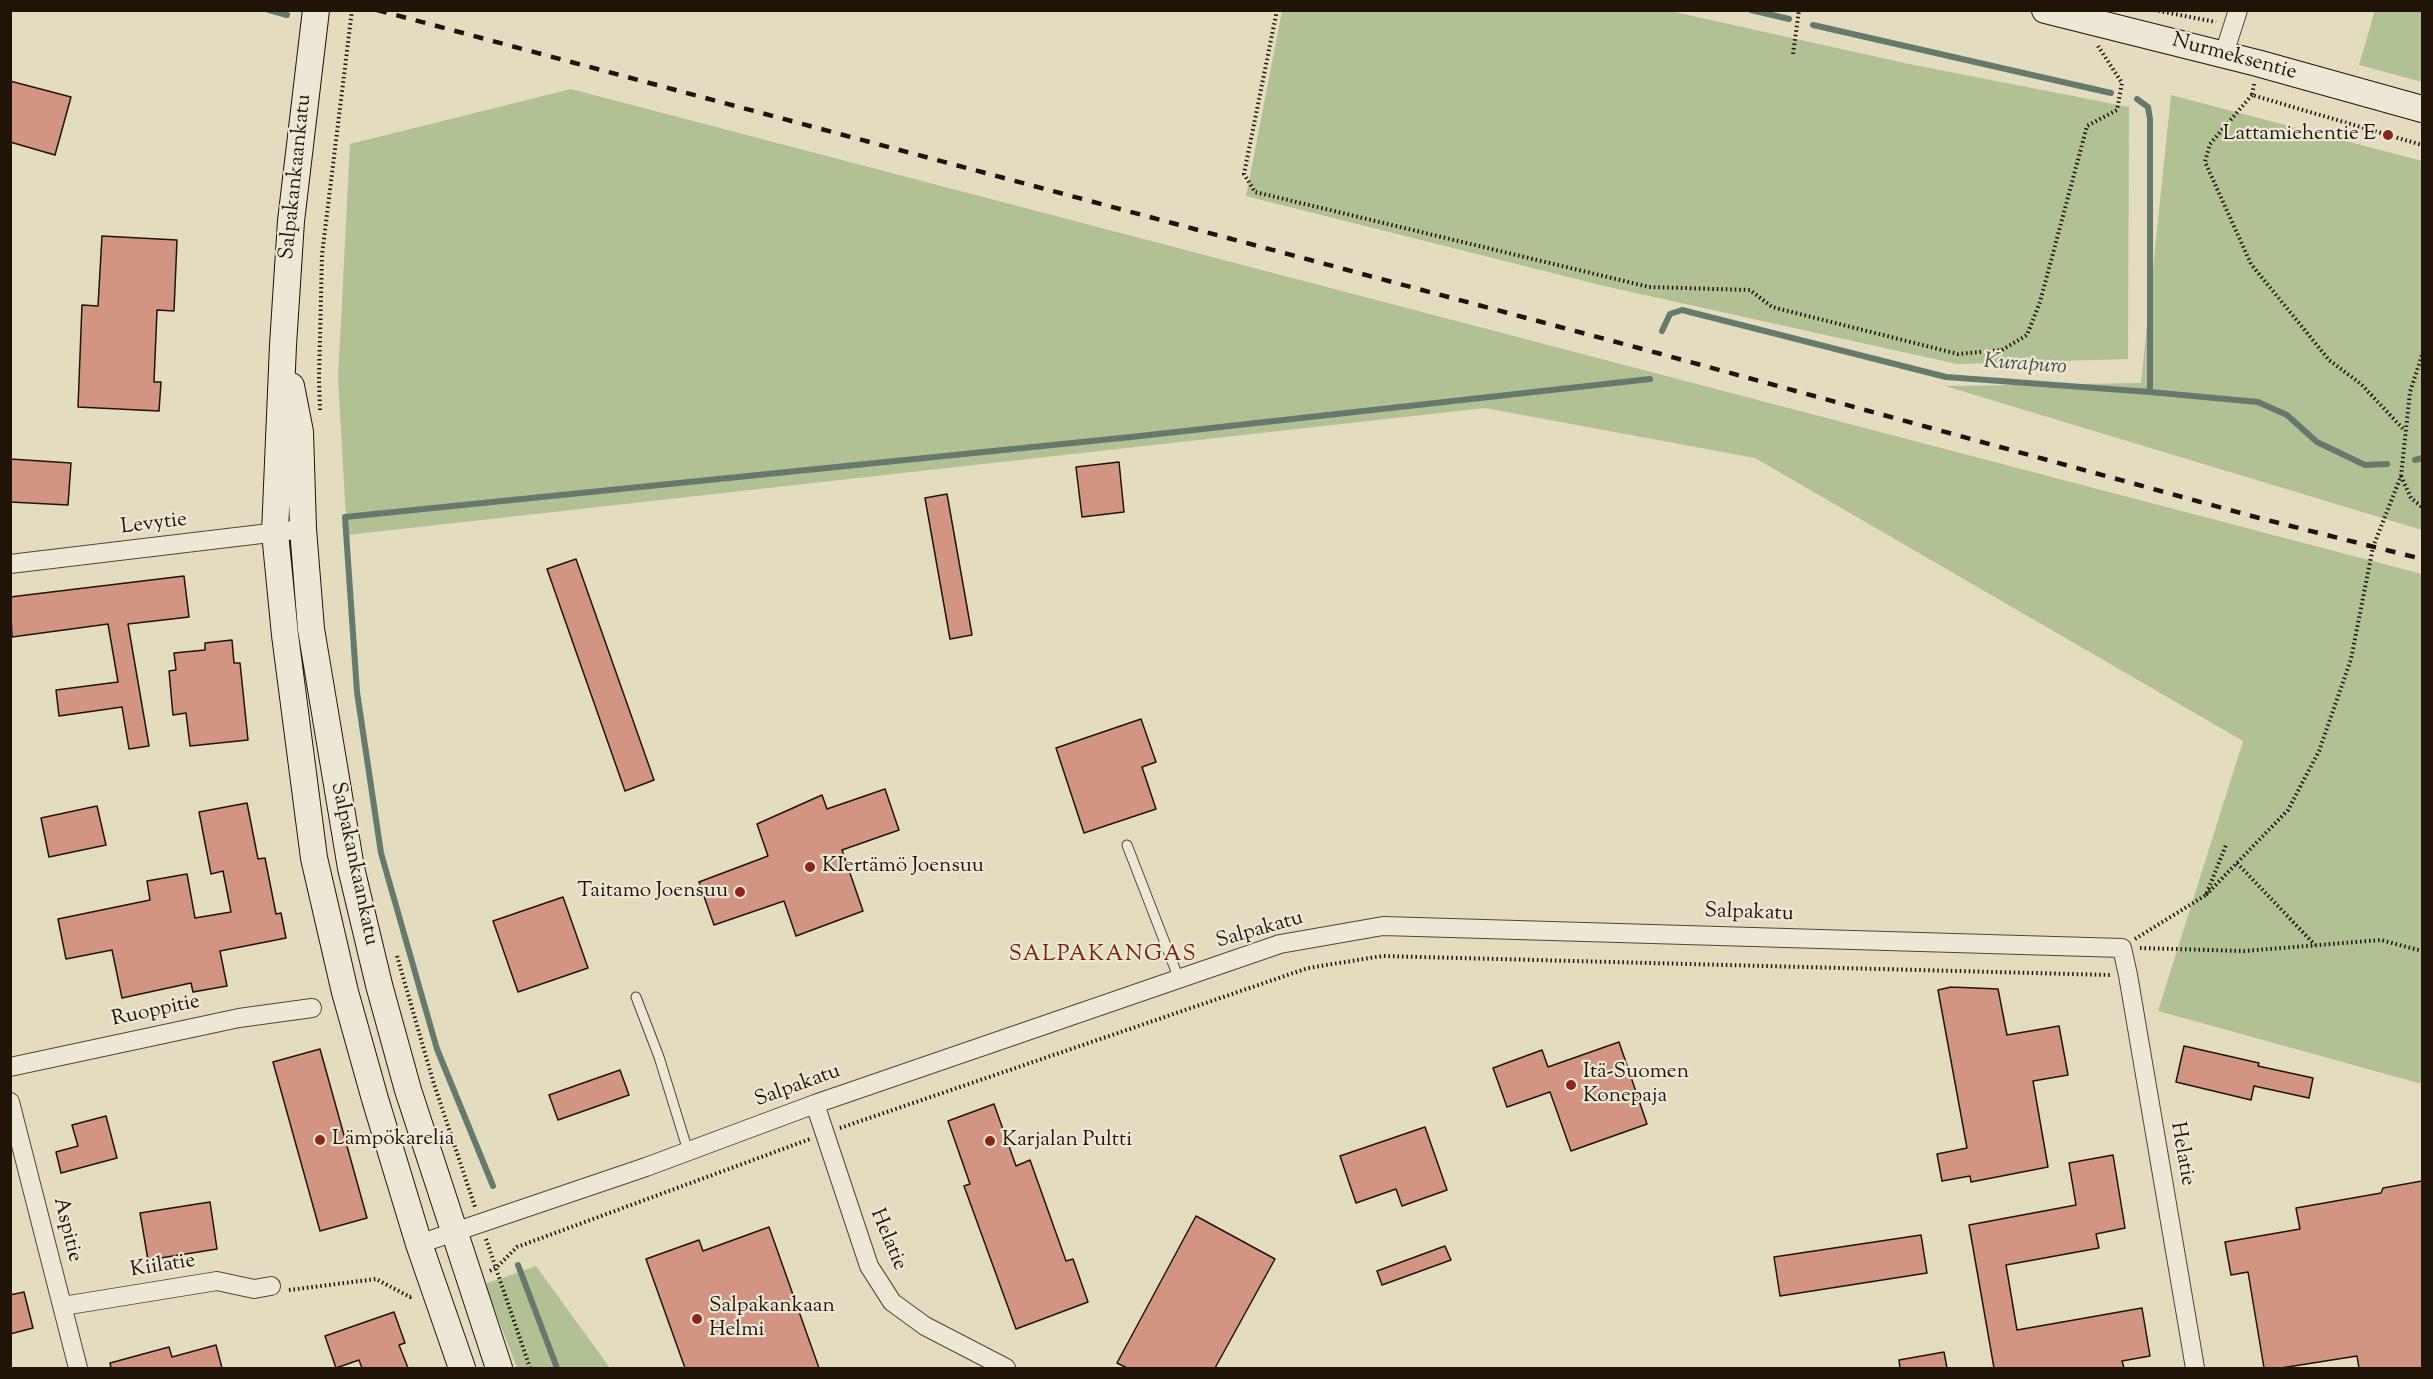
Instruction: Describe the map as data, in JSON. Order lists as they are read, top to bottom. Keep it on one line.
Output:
{"streets":{"main road":["Nurmeksentie","Salpakankaankatu"],"street":["Levytie","Salpakatu","Ruoppitie","Helatie","Aspitie","Kiilatie"]},"crossings":[["Salpakankaankatu","Levytie"],["Salpakankaankatu","Salpakatu"],["Salpakatu","Helatie"],["Aspitie","Kiilatie"]],"districts":["SALPAKANGAS"],"water":["Kurapuro"],"places":["Lattamiehentie E","KIertämö Joensuu","Taitamo Joensuu","Itä-Suomen Konepaja","Lämpökarelia","Karjalan Pultti","Salpakankaan Helmi"]}
